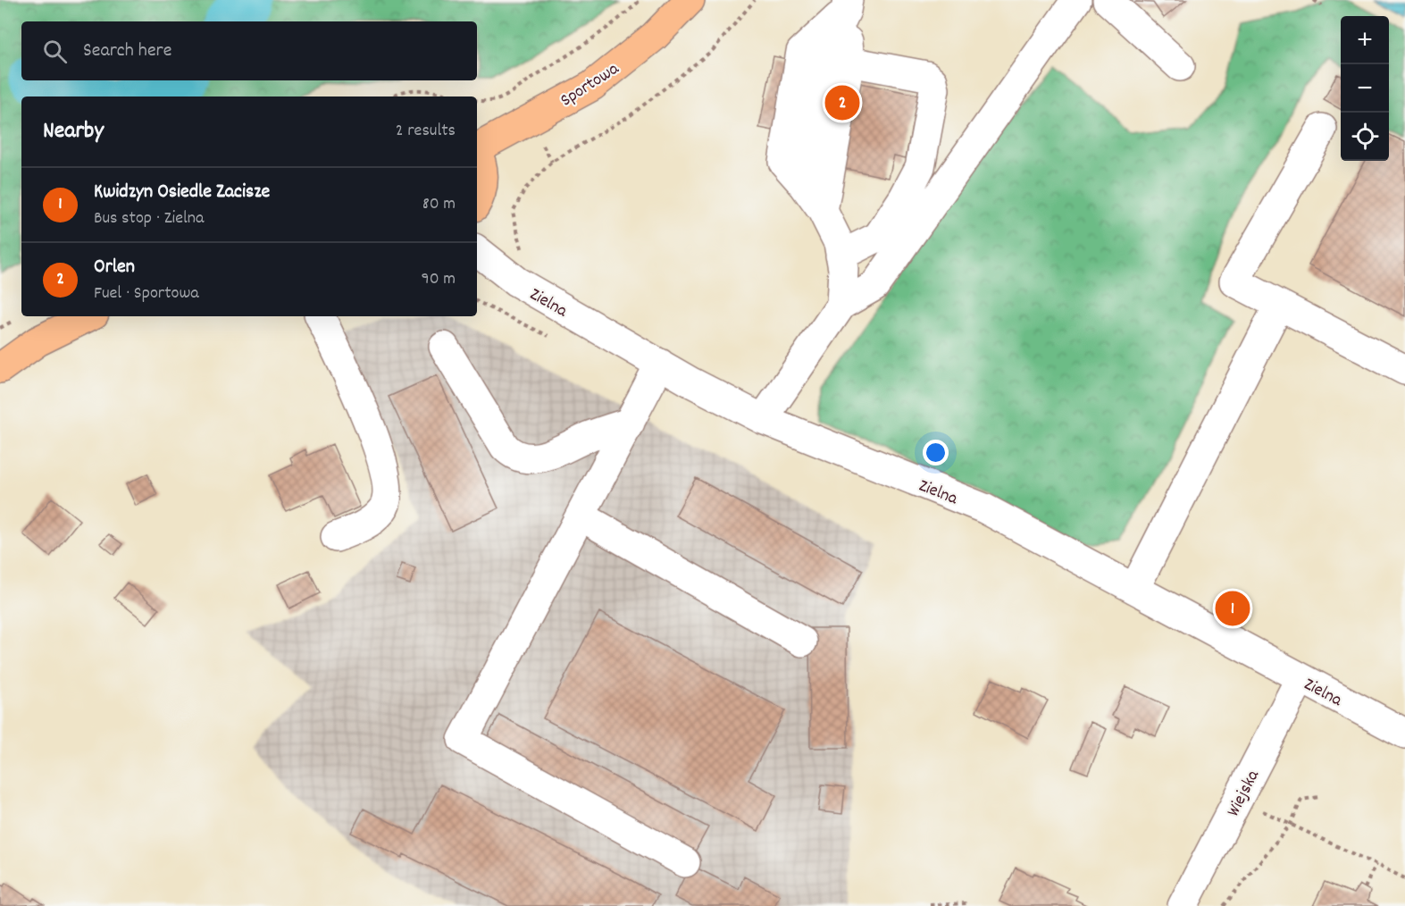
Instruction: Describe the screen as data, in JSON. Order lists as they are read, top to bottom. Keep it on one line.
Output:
{"streets":{"main road":["Sportowa"],"street":["Zielna","Wiejska"]},"crossings":[["Zielna","Wiejska"]],"page":{"map_buttons":["+","−"],"search":"Search here","pins":["2","1"],"heading":["Nearby","2 results"],"list":[{"mark":"1","name":"Kwidzyn Osiedle Zacisze","note":"Bus stop · Zielna","value":"80 m"},{"mark":"2","name":"Orlen","note":"Fuel · Sportowa","value":"90 m"}]}}
